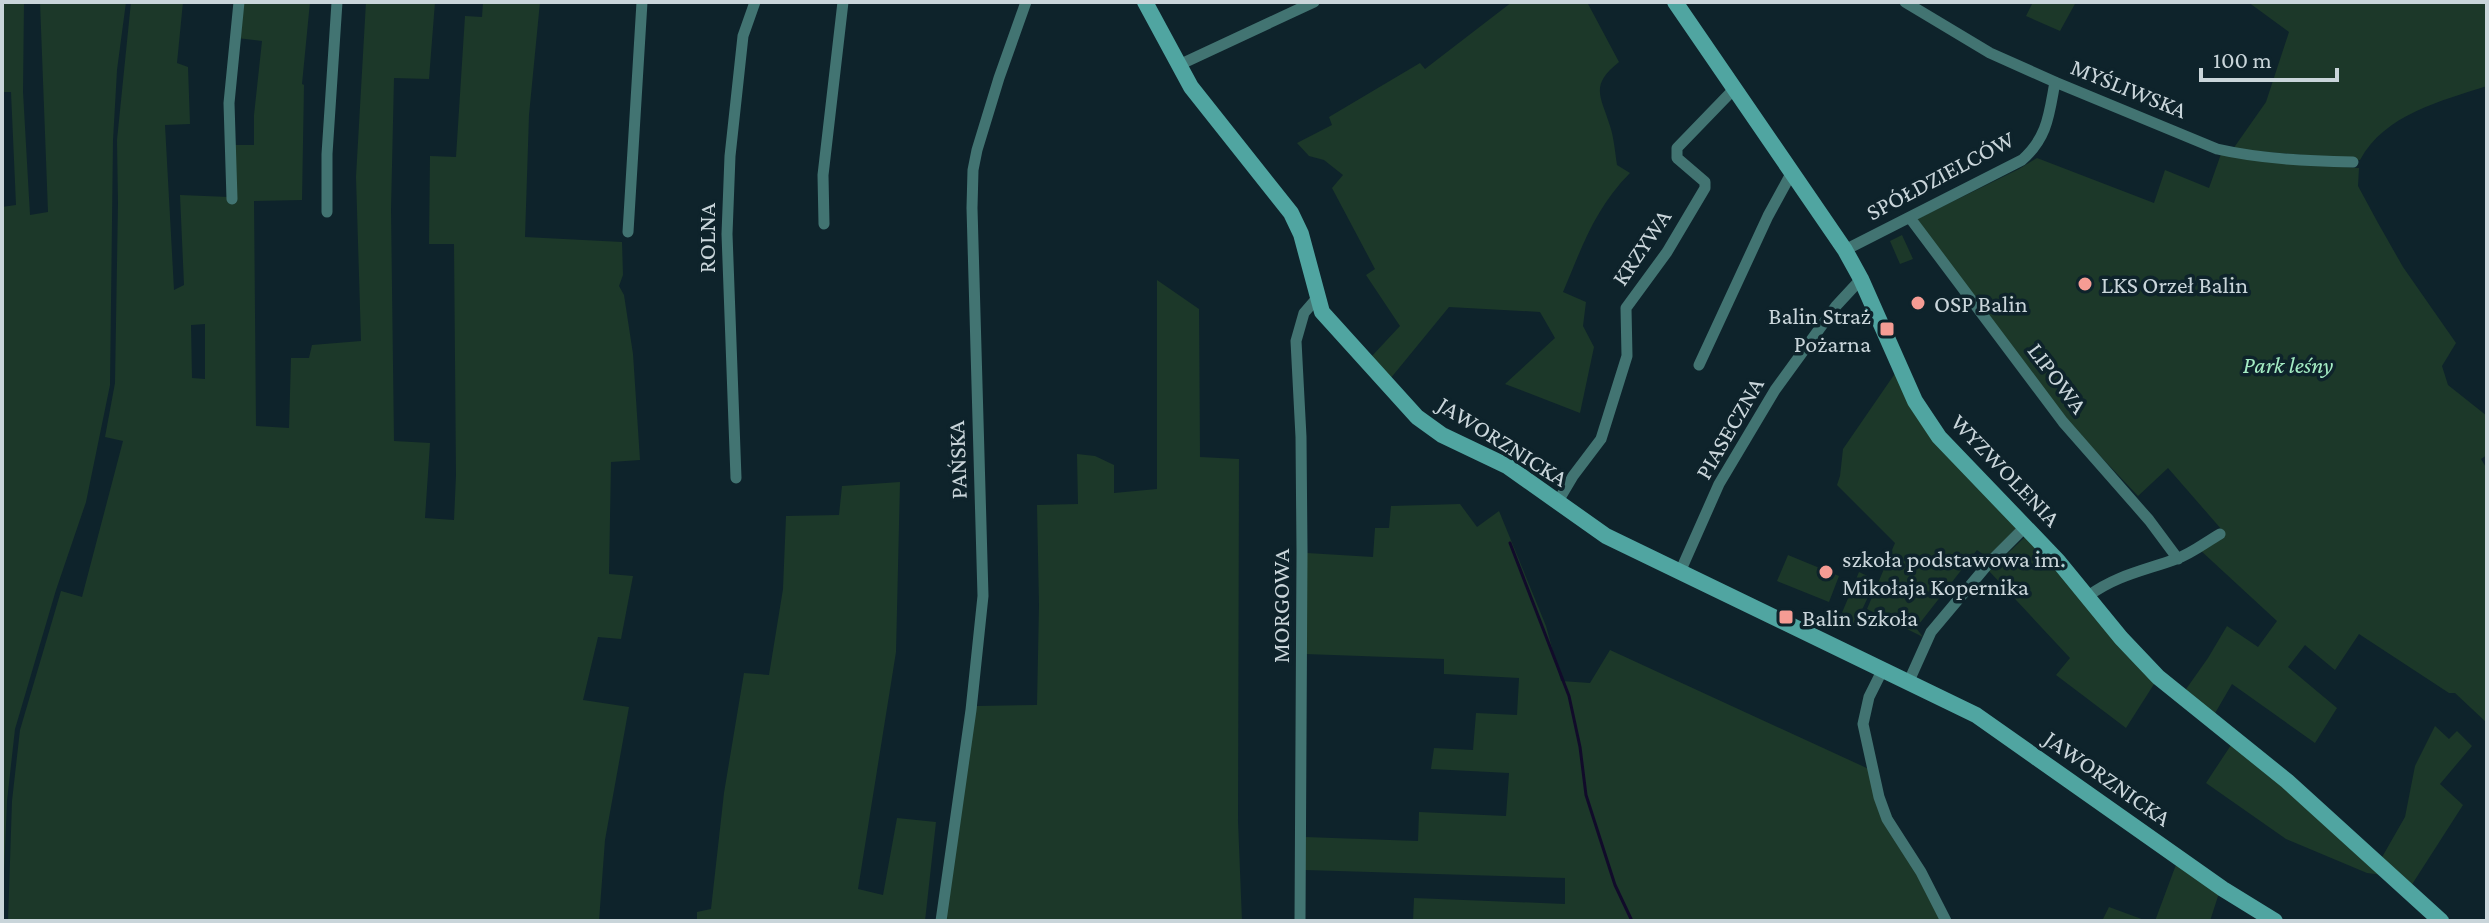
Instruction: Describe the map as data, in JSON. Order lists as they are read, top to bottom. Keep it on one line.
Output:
{"streets":{"street":["MYŚLIWSKA","SPÓŁDZIELCÓW","ROLNA","KRZYWA","LIPOWA","PIASECZNA","JAWORZNICKA","PAŃSKA","WYZWOLENIA","MORGOWA"]},"crossings":[["MYŚLIWSKA","SPÓŁDZIELCÓW"],["SPÓŁDZIELCÓW","LIPOWA"],["SPÓŁDZIELCÓW","WYZWOLENIA"],["KRZYWA","JAWORZNICKA"],["KRZYWA","WYZWOLENIA"],["PIASECZNA","JAWORZNICKA"],["PIASECZNA","WYZWOLENIA"],["JAWORZNICKA","MORGOWA"]],"parks":["Park leśny"],"places":{"other":["LKS Orzeł Balin","OSP Balin","szkoła podstawowa im. Mikołaja Kopernika"],"transit":["Balin Straż Pożarna","Balin Szkoła"]},"scale_bar":"100 m"}
